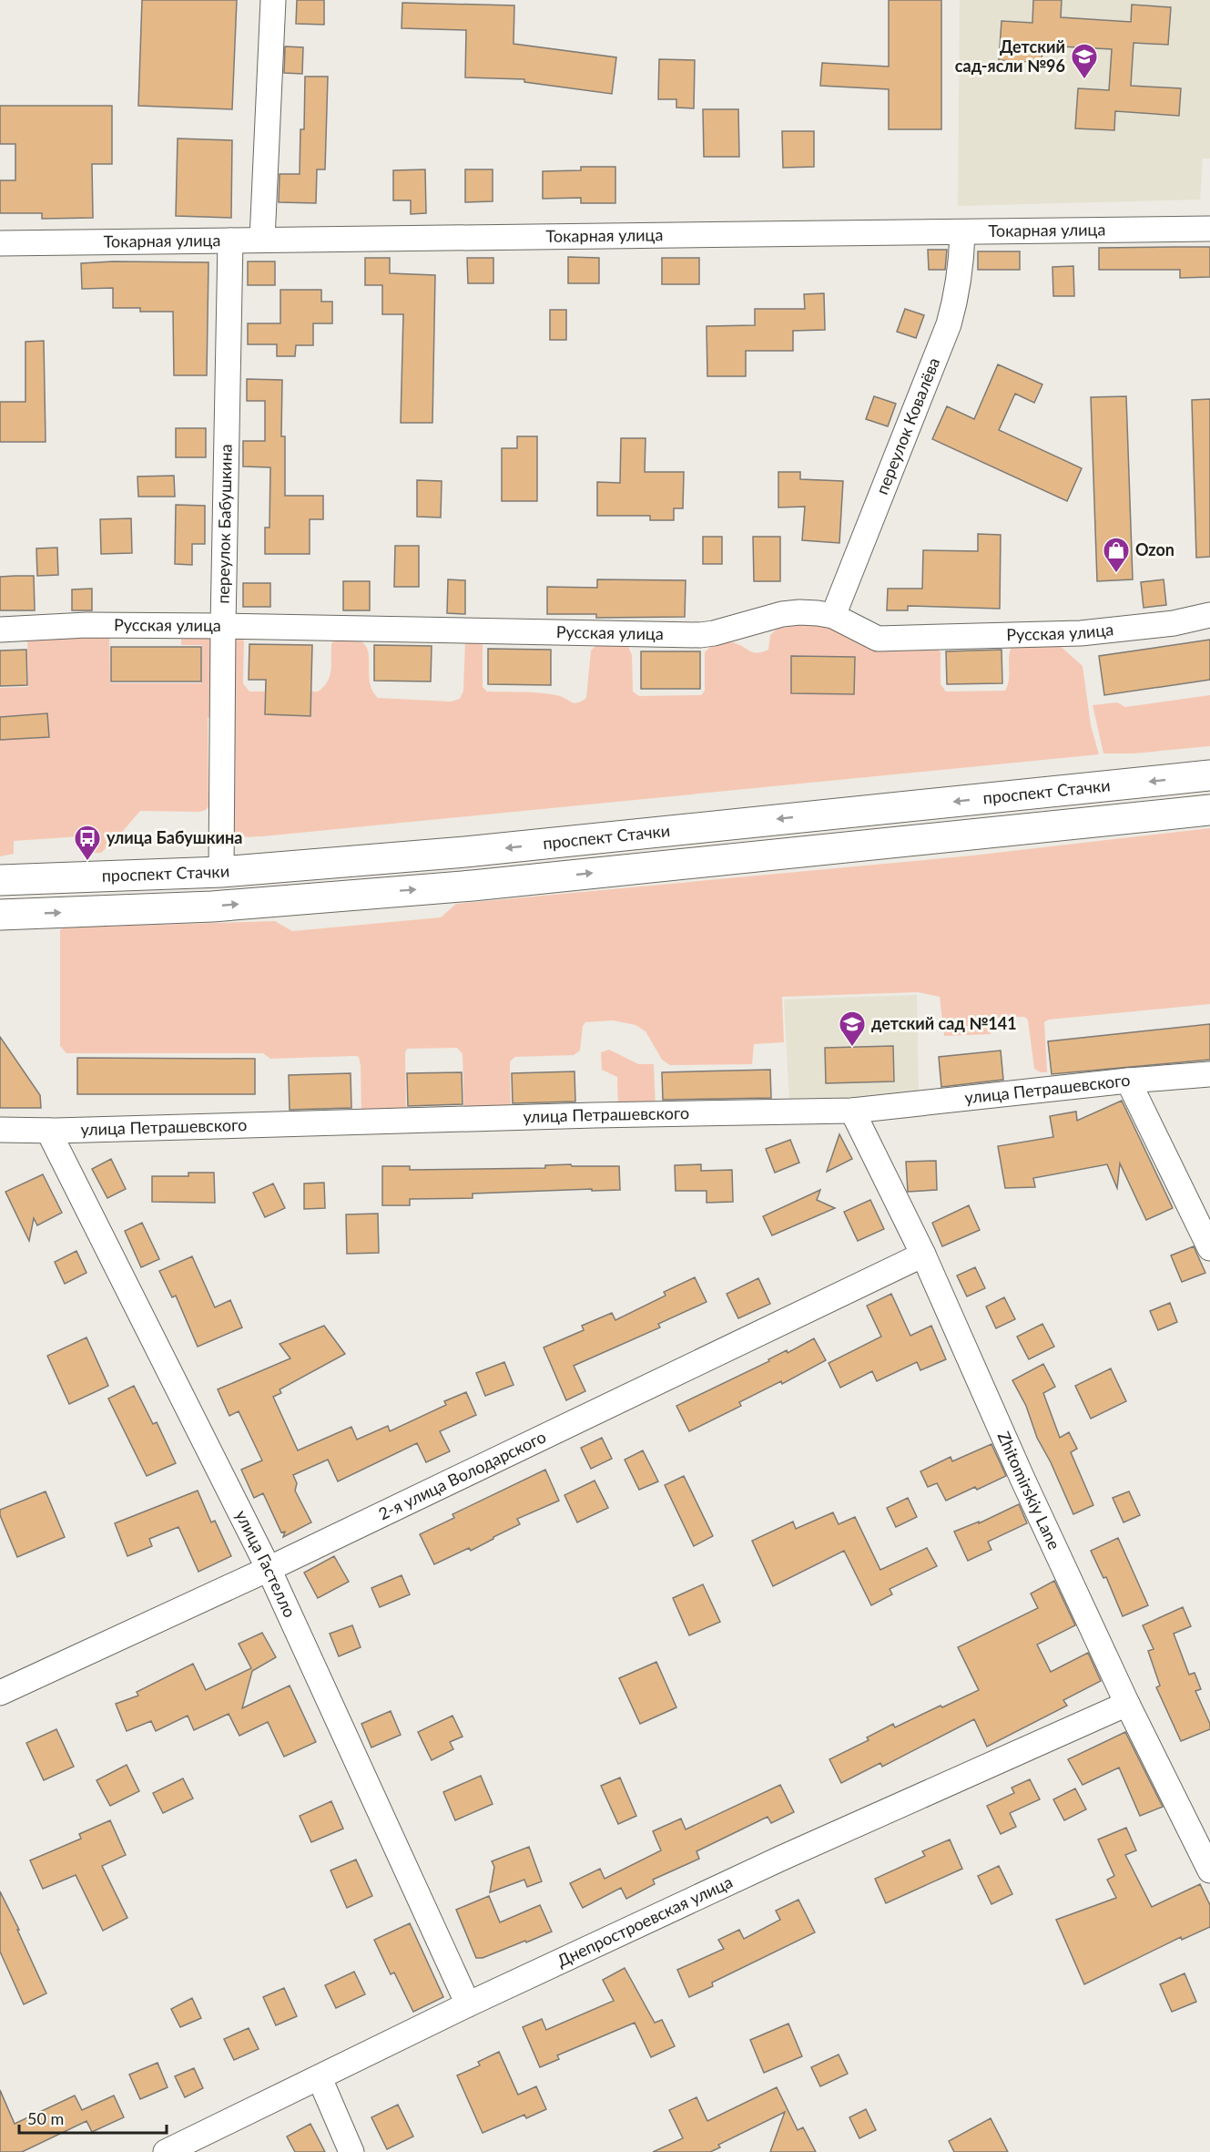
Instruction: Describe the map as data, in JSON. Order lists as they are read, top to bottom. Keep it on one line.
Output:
{"streets":{"main road":["проспект Стачки"],"street":["Токарная улица","переулок Ковалёва","переулок Бабушкина","Русская улица","улица Петрашевского","2-я улица Володарского","Zhitomirskiy Lane","улица Гастелло","Днепростроевская улица"]},"crossings":[["Токарная улица","переулок Ковалёва"],["Токарная улица","переулок Бабушкина"],["переулок Ковалёва","Русская улица"],["переулок Бабушкина","Русская улица"],["переулок Бабушкина","проспект Стачки"],["улица Петрашевского","Zhitomirskiy Lane"],["улица Петрашевского","улица Гастелло"],["2-я улица Володарского","Zhitomirskiy Lane"],["2-я улица Володарского","улица Гастелло"],["Zhitomirskiy Lane","Днепростроевская улица"],["улица Гастелло","Днепростроевская улица"]],"places":{"school or university":["Детский сад-ясли №96","детский сад №141"],"shop":["Ozon"],"bus stop":["улица Бабушкина"]},"scale_bar":"50 m"}
